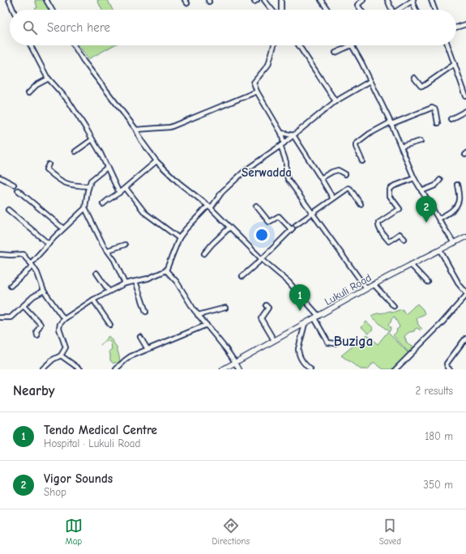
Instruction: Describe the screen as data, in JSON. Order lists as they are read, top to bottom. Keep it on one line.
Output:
{"streets":{"street":["Lukuli Road"]},"districts":["Serwadda","Buziga"],"page":{"search":"Search here","pins":["2","1"],"heading":["Nearby","2 results"],"list":[{"mark":"1","name":"Tendo Medical Centre","note":"Hospital · Lukuli Road","value":"180 m"},{"mark":"2","name":"Vigor Sounds","note":"Shop","value":"350 m"}],"nav":["Map","Directions","Saved"]}}
